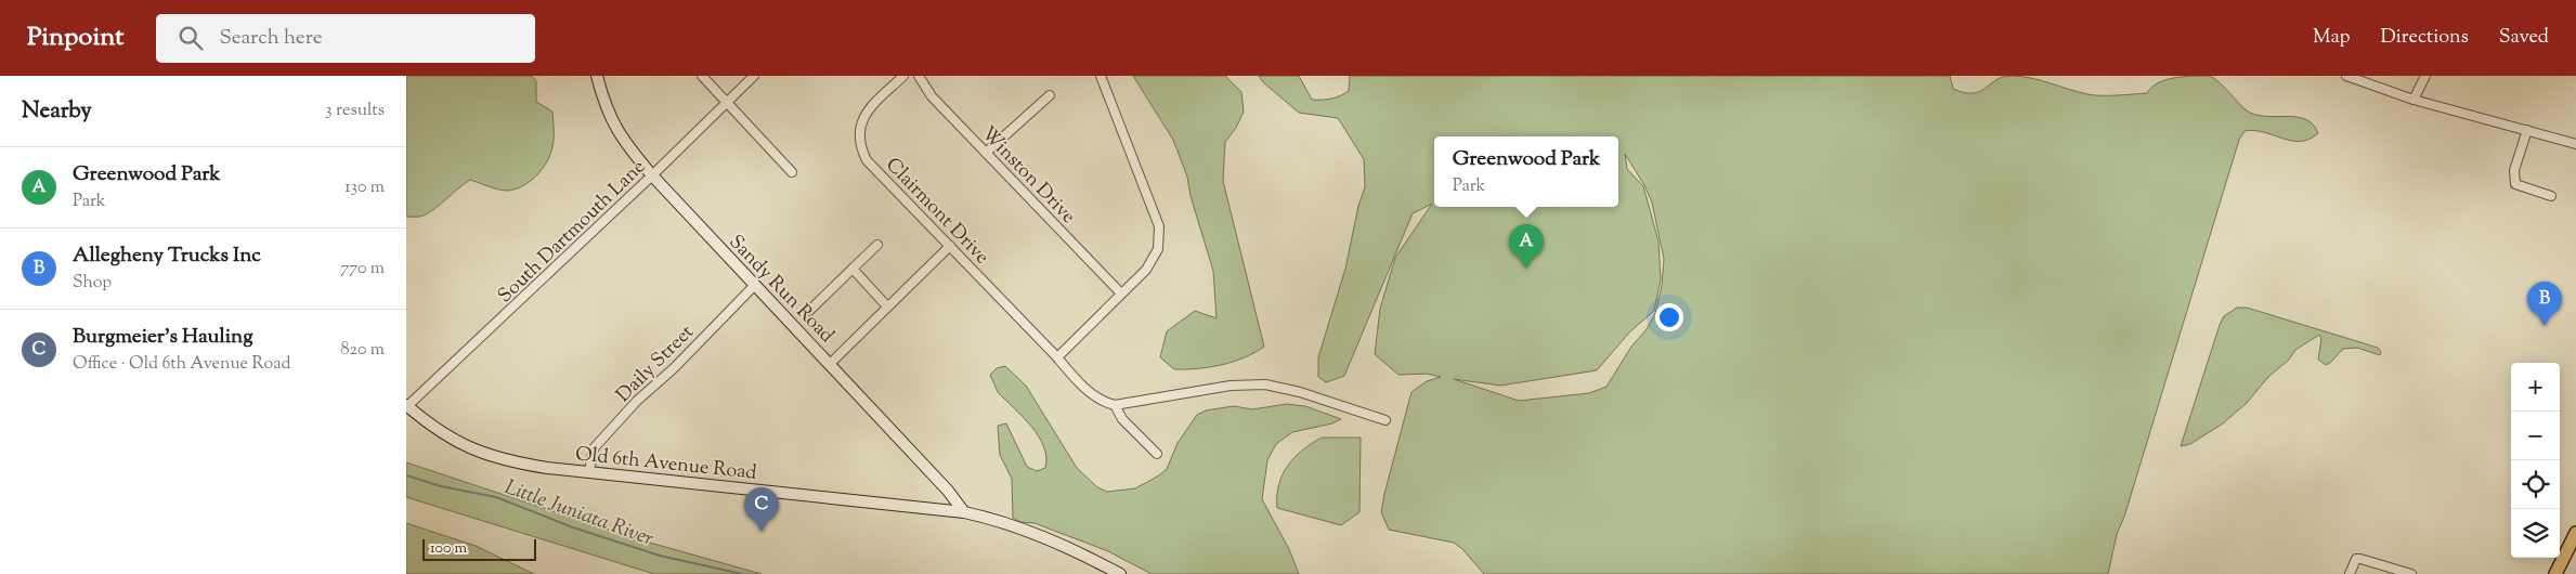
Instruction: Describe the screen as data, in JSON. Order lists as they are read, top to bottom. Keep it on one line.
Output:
{"streets":{"main road":["Sandy Run Road","Old 6th Avenue Road"],"street":["Winston Drive","Clairmont Drive","South Dartmouth Lane","Daily Street"]},"crossings":[["South Dartmouth Lane","Sandy Run Road"],["South Dartmouth Lane","Old 6th Avenue Road"],["Sandy Run Road","Daily Street"],["Sandy Run Road","Old 6th Avenue Road"],["Daily Street","Old 6th Avenue Road"]],"water":["Little Juniata River"],"scale_bar":"100 m","page":{"header":"Pinpoint","search":"Search here","nav":["Map","Directions","Saved"],"heading":["Nearby","3 results"],"popup":["Greenwood Park","Park"],"list":[{"mark":"A","name":"Greenwood Park","note":"Park","value":"130 m"},{"mark":"B","name":"Allegheny Trucks Inc","note":"Shop","value":"770 m"},{"mark":"C","name":"Burgmeier's Hauling","note":"Office · Old 6th Avenue Road","value":"820 m"}],"pins":["A","B","C"],"map_buttons":["+","−"],"scale":"100 m"}}
